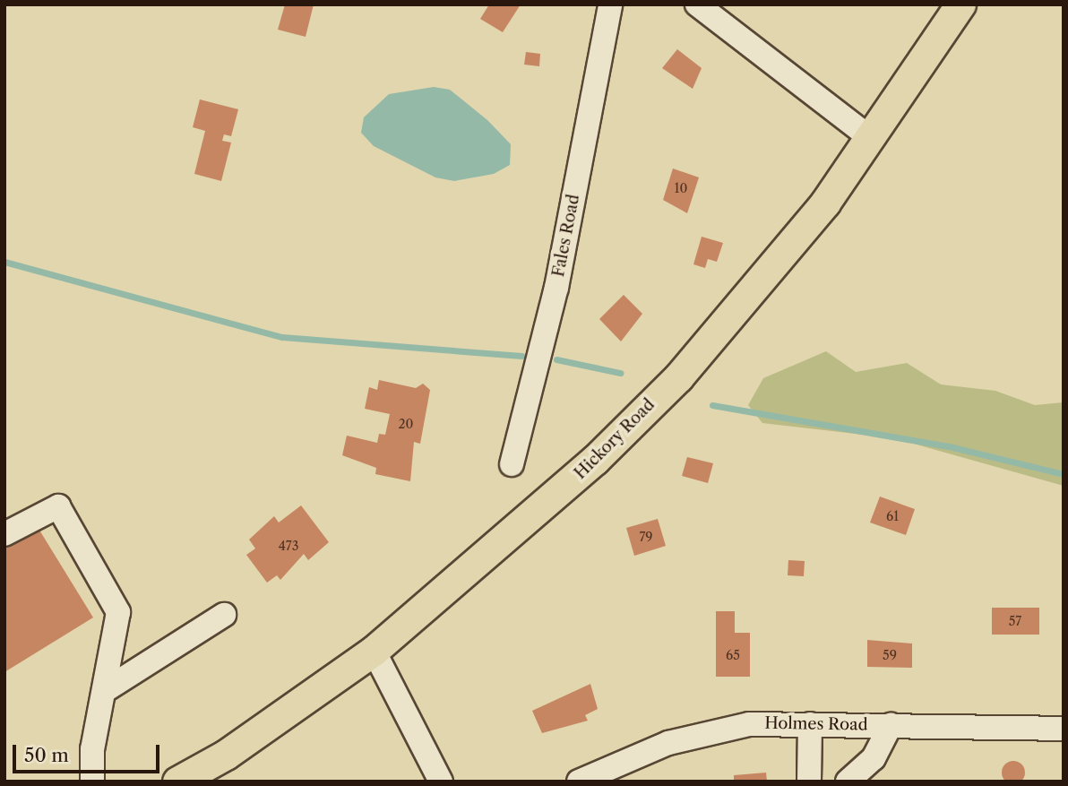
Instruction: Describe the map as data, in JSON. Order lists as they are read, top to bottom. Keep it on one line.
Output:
{"streets":{"main road":["Hickory Road"],"street":["Fales Road","Holmes Road"]},"house_numbers":["10","20","61","79","473","57","65","59"],"scale_bar":"50 m"}
